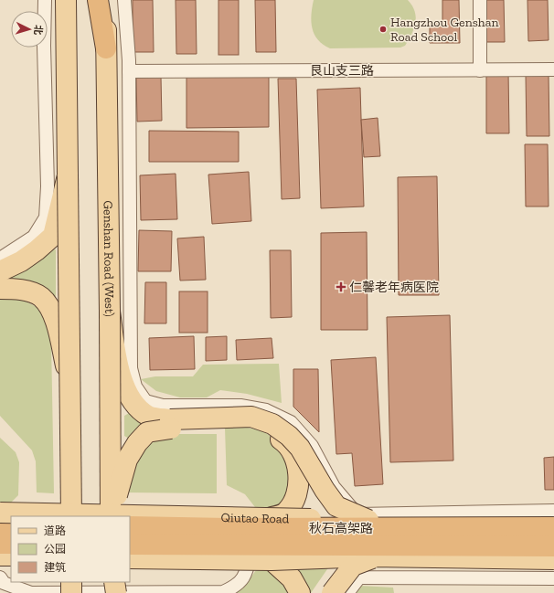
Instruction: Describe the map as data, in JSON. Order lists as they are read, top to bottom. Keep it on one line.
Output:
{"streets":{"highway":["秋石高架路"],"main road":["Genshan Road (West)","Qiutao Road"],"street":["艮山支三路"]},"places":{"other":["Hangzhou Genshan Road School"],"health":["仁馨老年病医院"]},"legend":["道路","公园","建筑"],"north":"right"}
